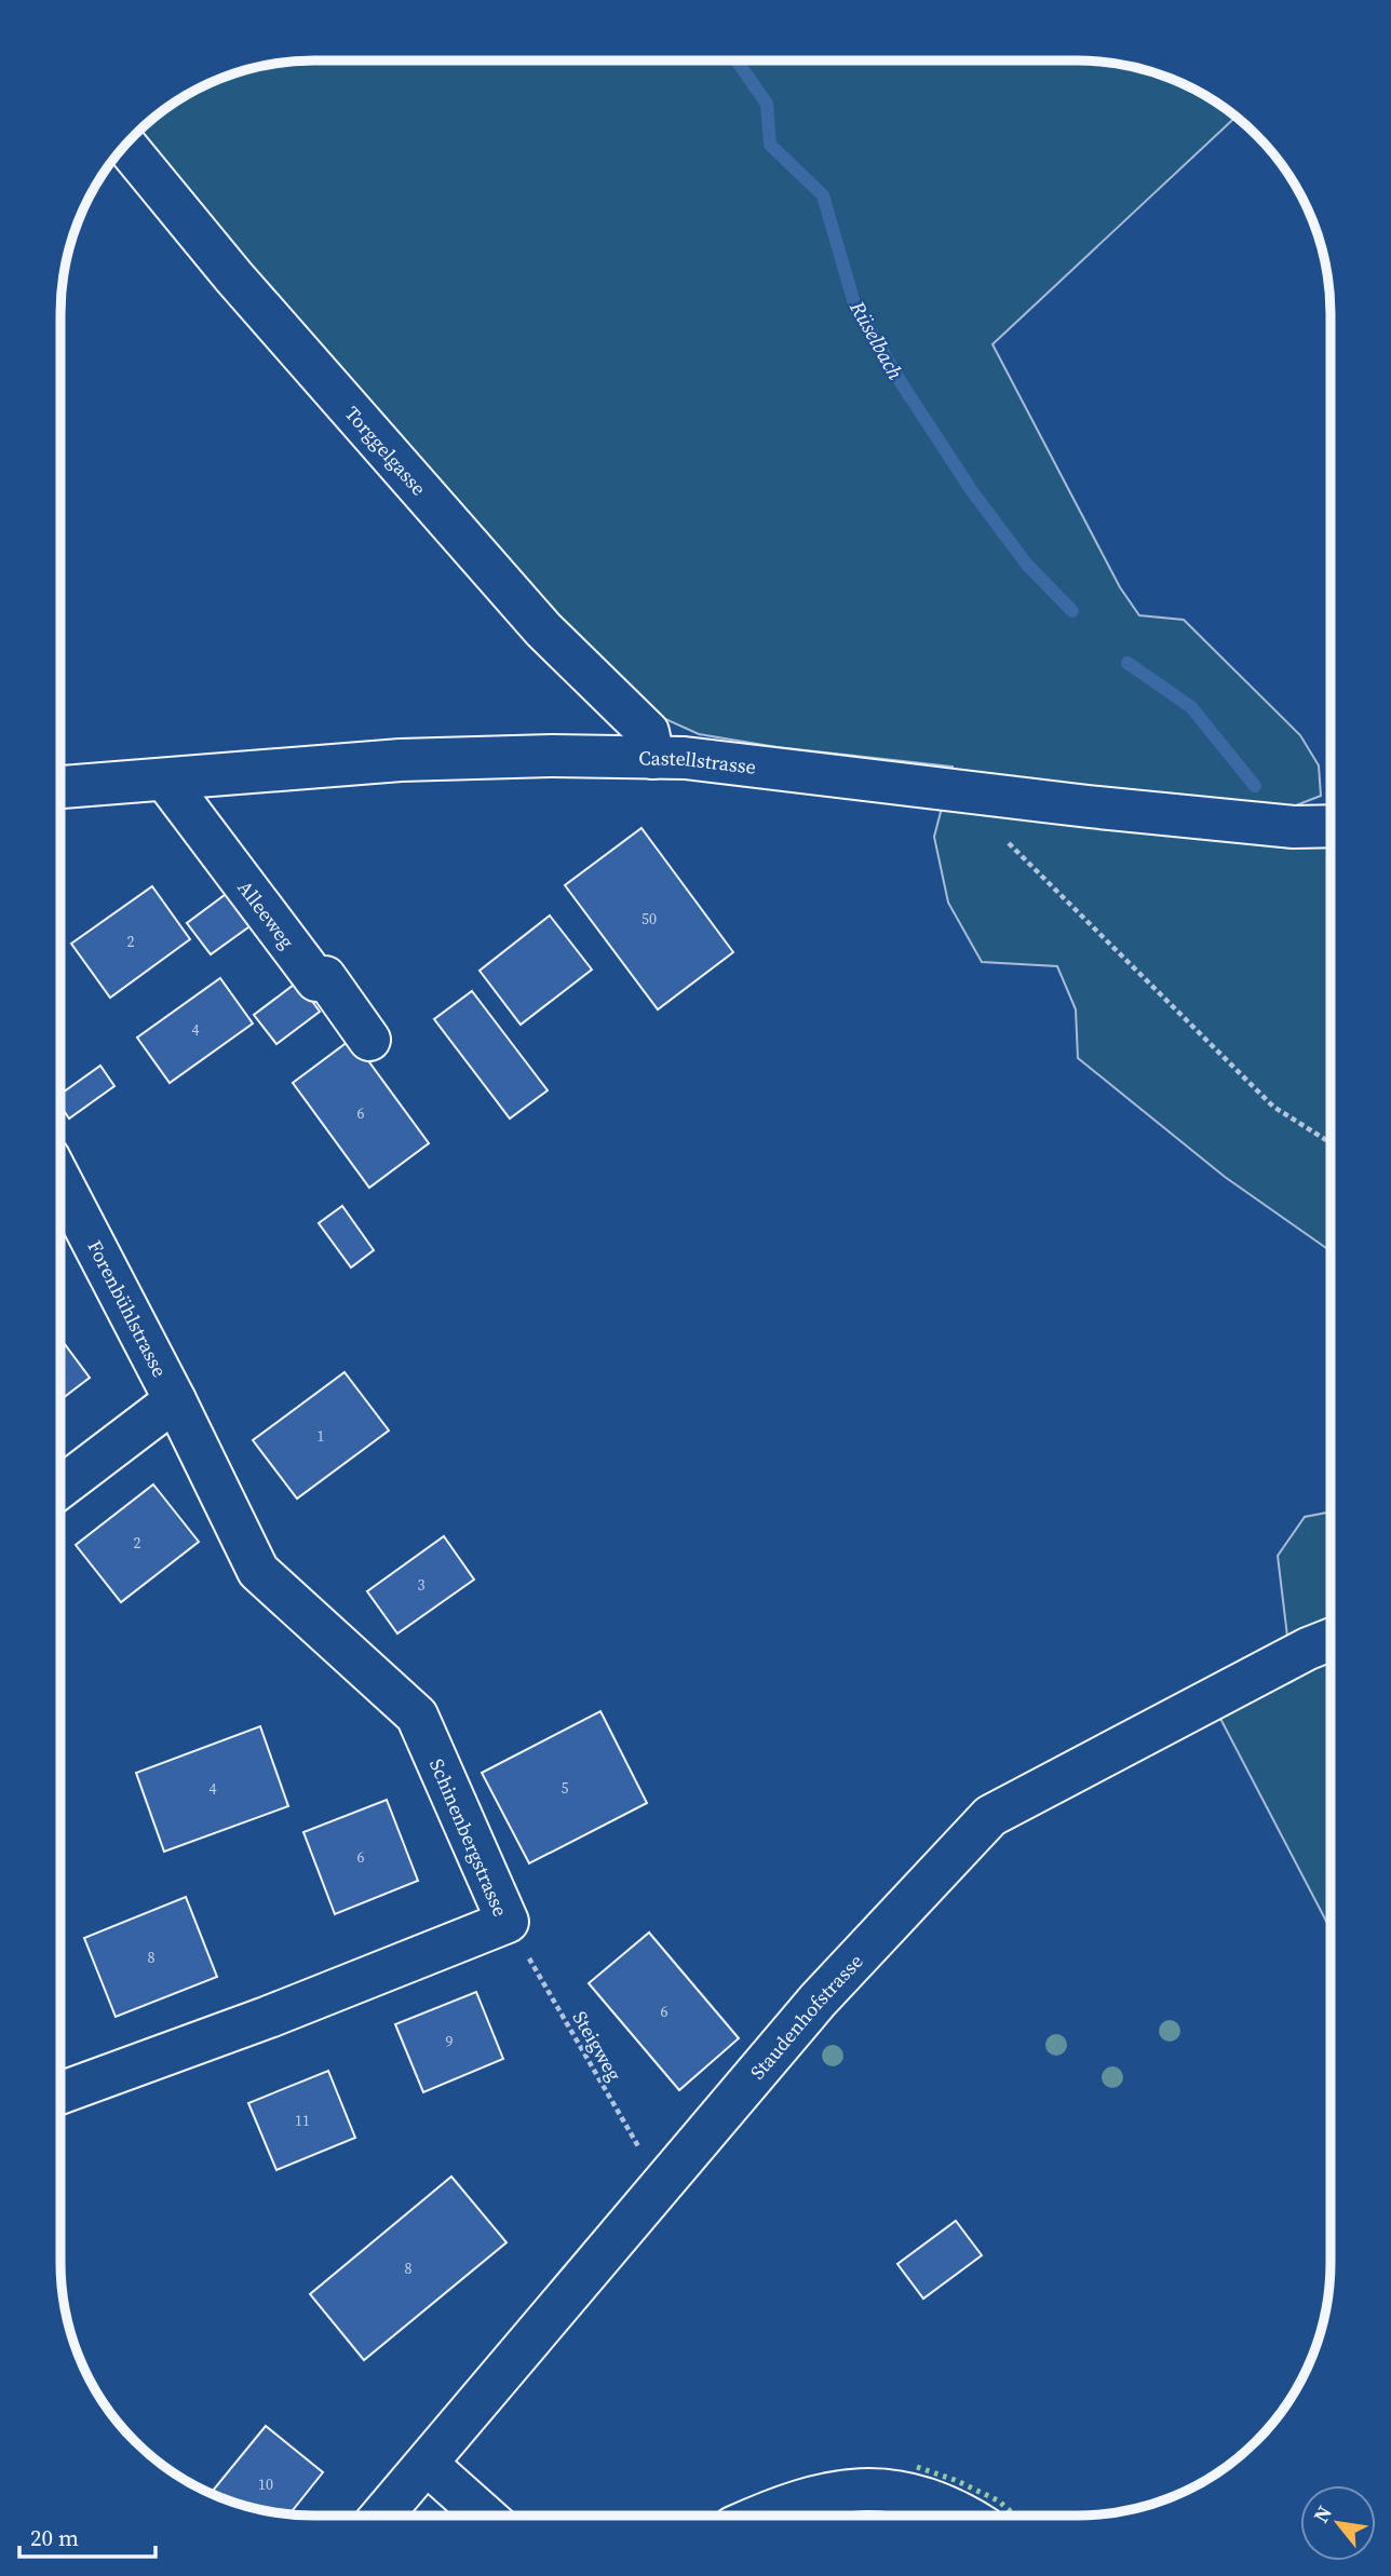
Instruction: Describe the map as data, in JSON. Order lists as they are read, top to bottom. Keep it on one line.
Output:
{"streets":{"street":["Torggelgasse","Castellstrasse","Alleeweg","Forenbühlstrasse","Schinenbergstrasse","Staudenhofstrasse"],"path":["Steigweg"]},"crossings":[["Torggelgasse","Castellstrasse"],["Castellstrasse","Alleeweg"],["Forenbühlstrasse","Schinenbergstrasse"],["Schinenbergstrasse","Steigweg"],["Staudenhofstrasse","Steigweg"]],"water":["Rüselbach"],"house_numbers":["50","2","4","6","1","2","3","5","4","6","8","6","9","11","8","10"],"scale_bar":"20 m","north":"top left"}
